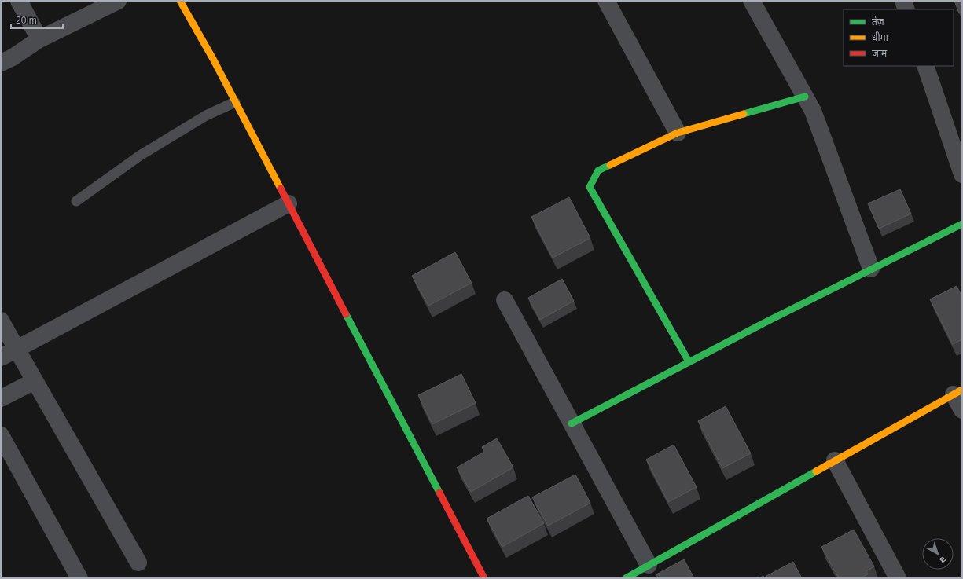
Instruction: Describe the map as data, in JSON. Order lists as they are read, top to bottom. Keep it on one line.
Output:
{"legend":["तेज़","धीमा","जाम"],"scale_bar":"20 m","north":"bottom right"}
